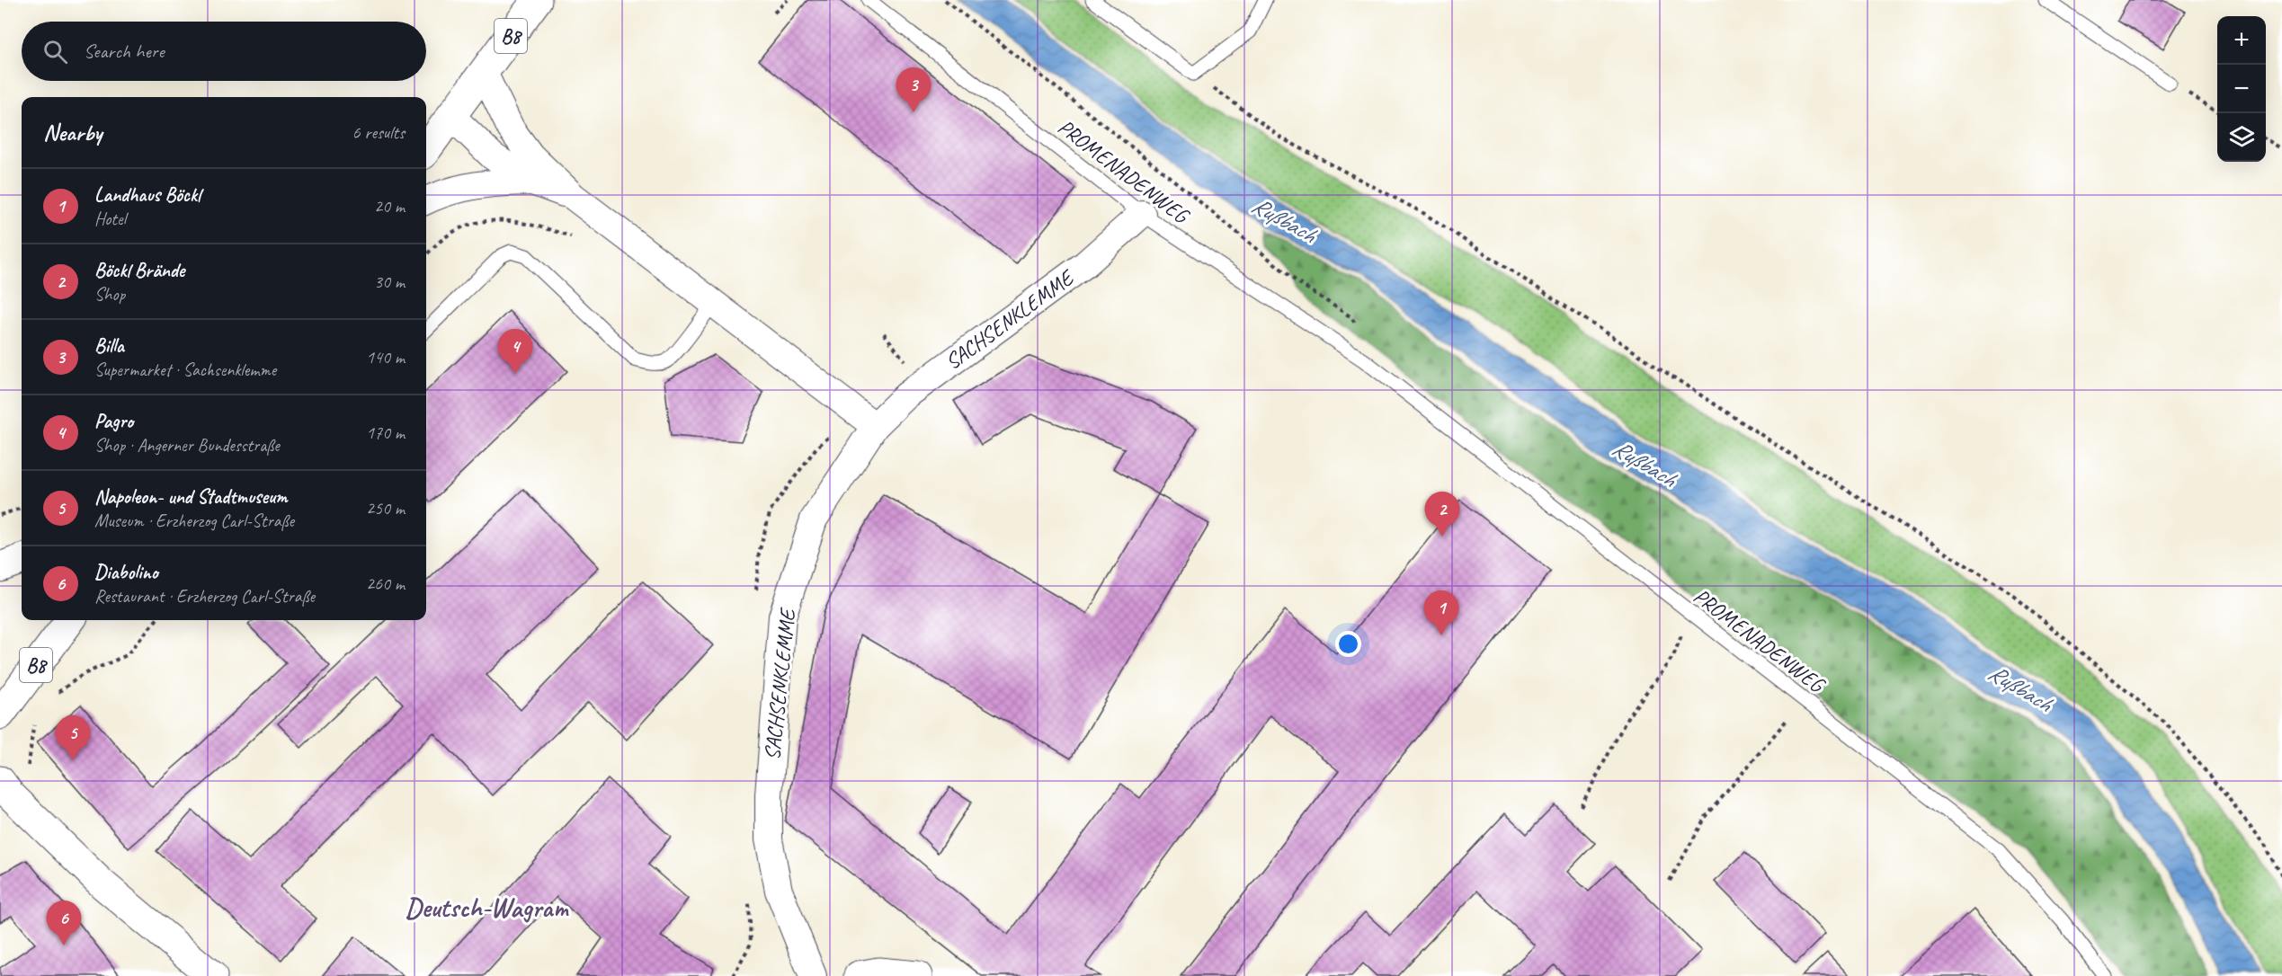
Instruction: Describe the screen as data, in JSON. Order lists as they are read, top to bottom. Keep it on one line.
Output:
{"streets":{"main road":["B8"],"street":["SACHSENKLEMME"],"lane":["PROMENADENWEG"]},"crossings":[["PROMENADENWEG","SACHSENKLEMME"]],"districts":["Deutsch-Wagram"],"water":["Rußbach"],"page":{"map_buttons":["+","−"],"search":"Search here","pins":["3","4","2","1","5","6"],"heading":["Nearby","6 results"],"list":[{"mark":"1","name":"Landhaus Böckl","note":"Hotel","value":"20 m"},{"mark":"2","name":"Böckl Brände","note":"Shop","value":"30 m"},{"mark":"3","name":"Billa","note":"Supermarket · Sachsenklemme","value":"140 m"},{"mark":"4","name":"Pagro","note":"Shop · Angerner Bundesstraße","value":"170 m"},{"mark":"5","name":"Napoleon- und Stadtmuseum","note":"Museum · Erzherzog Carl-Straße","value":"250 m"},{"mark":"6","name":"Diabolino","note":"Restaurant · Erzherzog Carl-Straße","value":"260 m"}]}}
